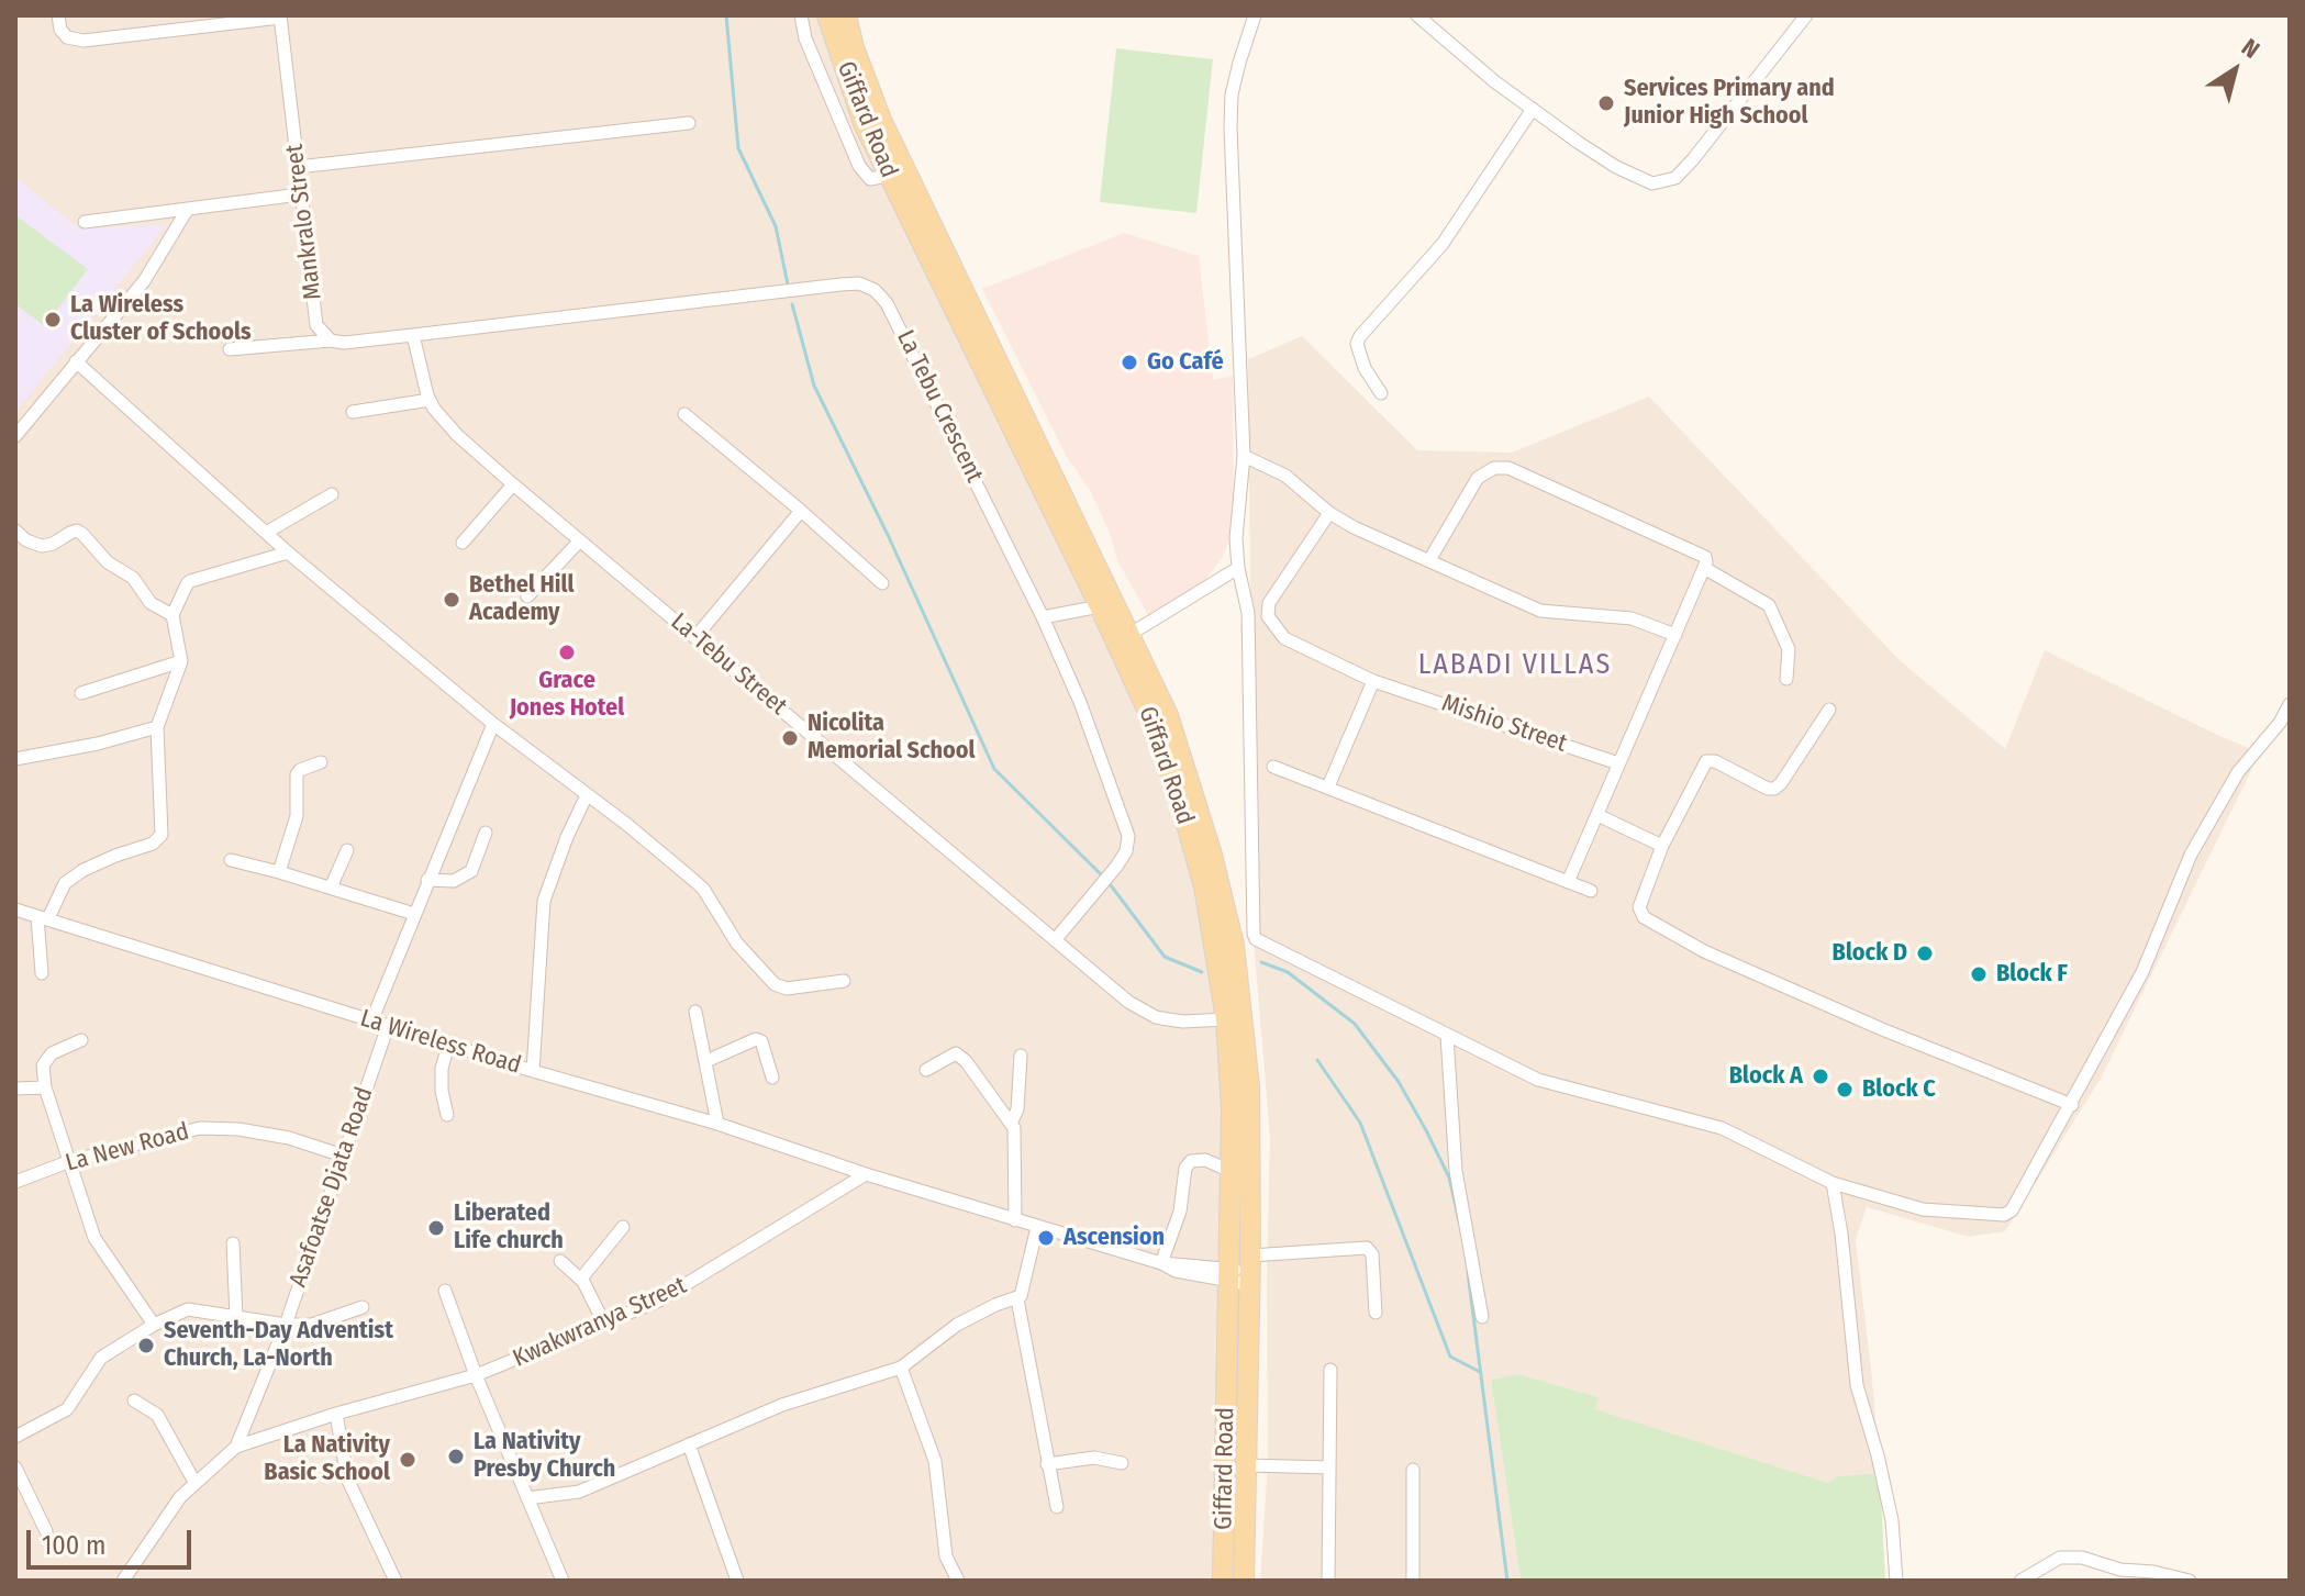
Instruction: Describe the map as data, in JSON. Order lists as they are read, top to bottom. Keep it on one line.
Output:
{"streets":{"main road":["Giffard Road"],"street":["Mankralo Street","La Tebu Crescent","La-Tebu Street","Mishio Street","La Wireless Road","La New Road","Asafoatse Djata Road","Kwakwranya Street"]},"crossings":[["Giffard Road","La-Tebu Street"],["La Tebu Crescent","La-Tebu Street"],["La Wireless Road","Asafoatse Djata Road"],["La Wireless Road","Kwakwranya Street"],["La New Road","Asafoatse Djata Road"],["Asafoatse Djata Road","Kwakwranya Street"]],"districts":["LABADI VILLAS"],"places":["Services Primary and Junior High School","La Wireless Cluster of Schools","Go Café","Bethel Hill Academy","Grace Jones Hotel","Nicolita Memorial School","Block D","Block F","Block A","Block C","Liberated Life church","Ascension","Seventh-Day Adventist Church, La-North","La Nativity Presby Church","La Nativity Basic School"],"scale_bar":"100 m","north":"top right"}
